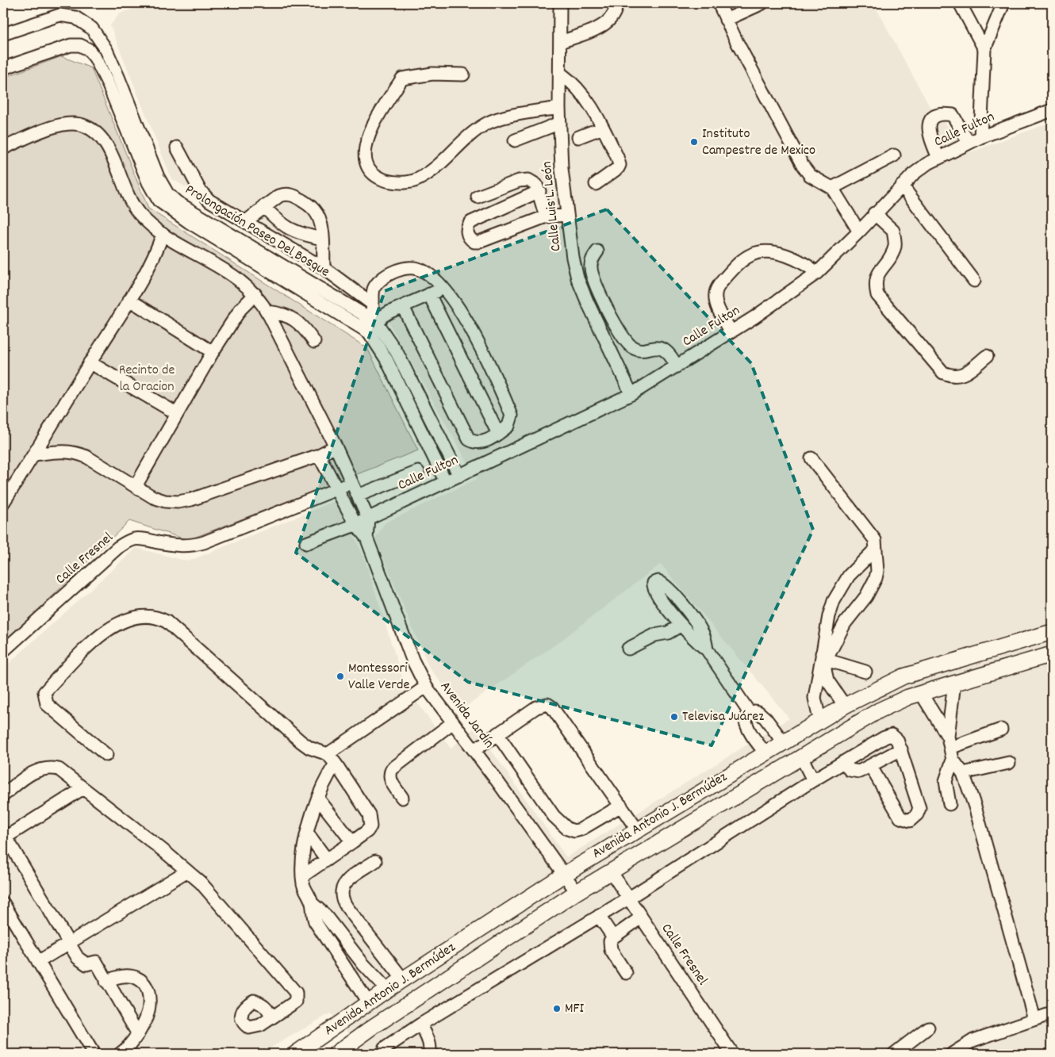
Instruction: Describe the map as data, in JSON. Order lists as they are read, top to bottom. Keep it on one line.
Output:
{"streets":{"main road":["Avenida Antonio J. Bermúdez"],"street":["Calle Fulton","Calle Luis L. León","Prolongación Paseo Del Bosque","Calle Fresnel","Avenida Jardín"]},"crossings":[["Calle Fulton","Calle Luis L. León"],["Calle Fulton","Prolongación Paseo Del Bosque"],["Calle Fulton","Avenida Jardín"],["Calle Fresnel","Avenida Antonio J. Bermúdez"],["Avenida Jardín","Avenida Antonio J. Bermúdez"]],"parks":["Recinto de la Oracion"],"places":["Instituto Campestre de Mexico","Montessori Valle Verde","Televisa Juárez","MFI"]}
